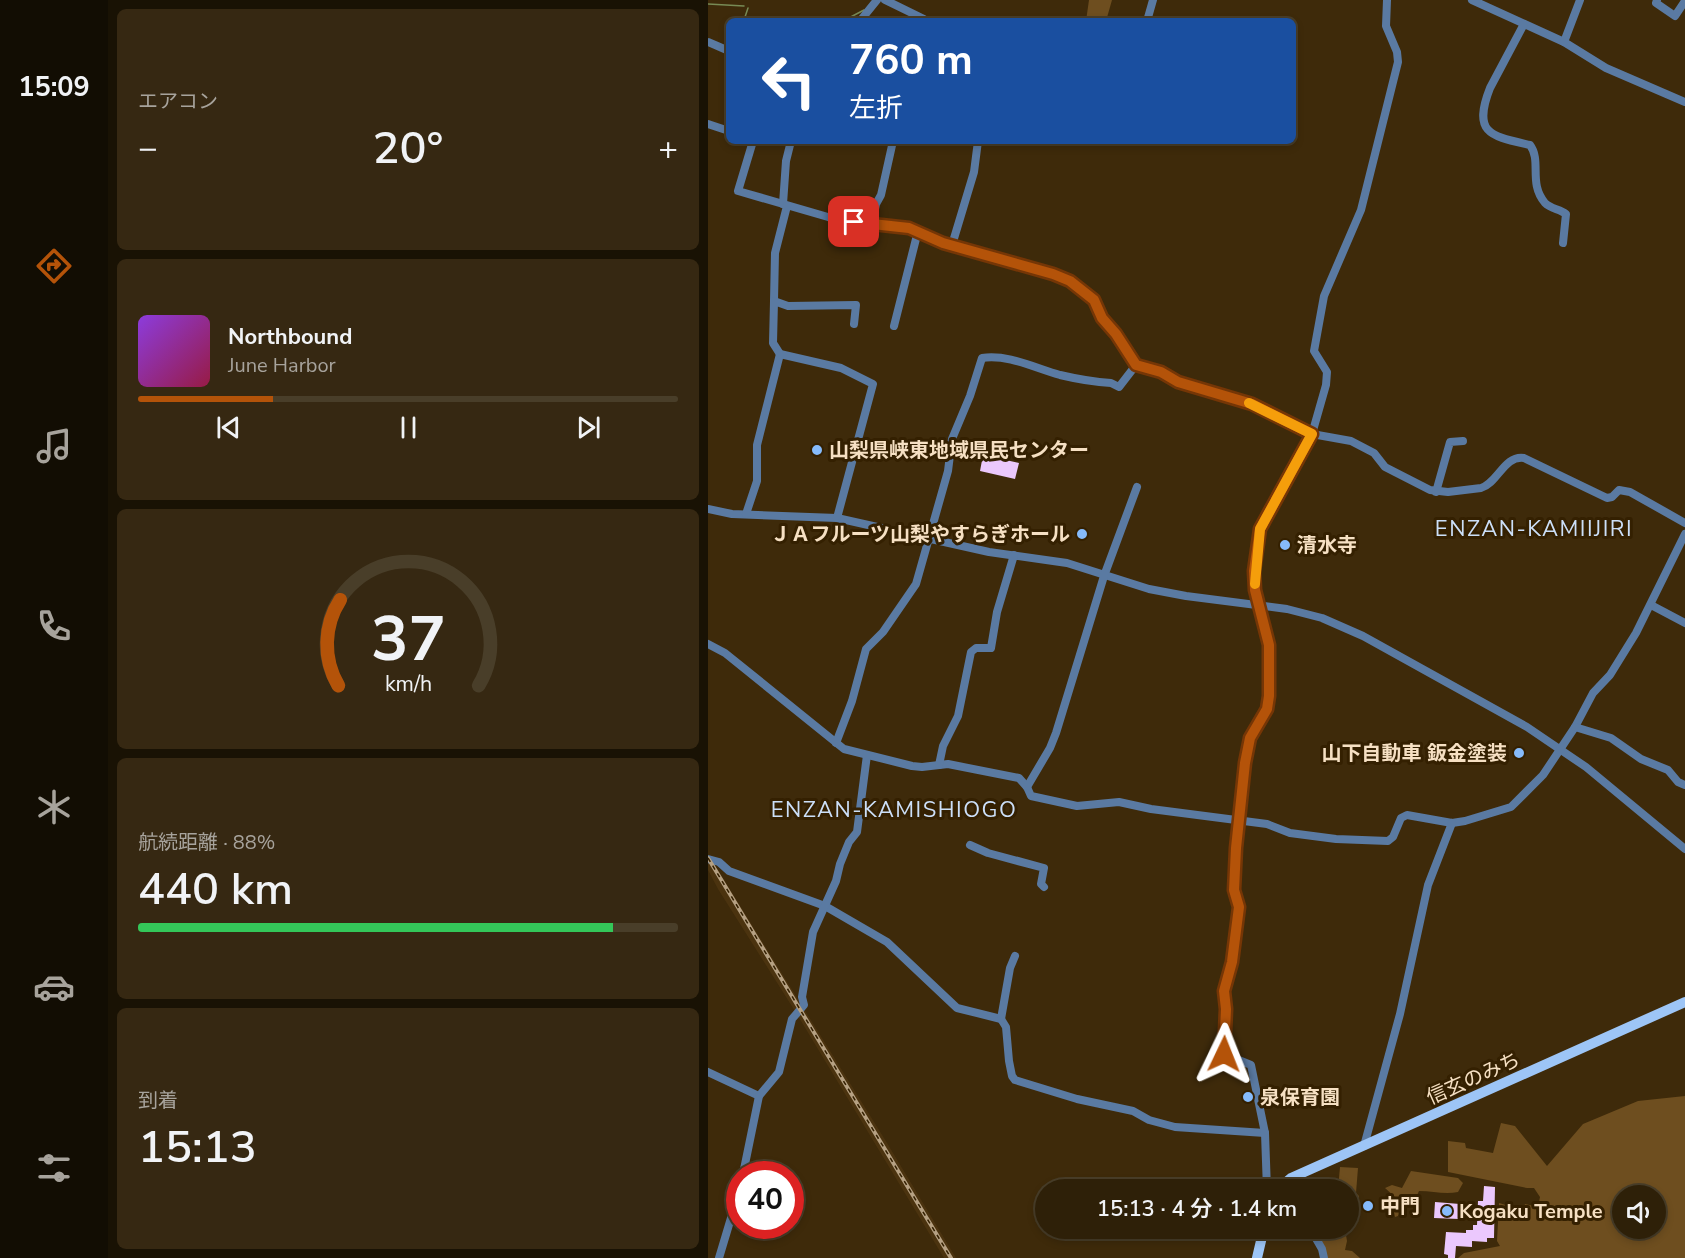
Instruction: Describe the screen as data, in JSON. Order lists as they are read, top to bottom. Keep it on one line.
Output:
{"streets":{"main road":["信玄のみち"]},"districts":["ENZAN-KAMIIJIRI","ENZAN-KAMISHIOGO"],"places":["山梨県峡東地域県民センター","ＪＡフルーツ山梨やすらぎホール","清水寺","山下自動車 鈑金塗装","泉保育園","中門","Kogaku Temple"],"page":{"tabs":"15:09","tile":["エアコン",["航続距離 · 88%","440 km"],["到着","15:13"]],"turn":["760 m","左折"],"heat":["−","20°","+"],"song":["Northbound","June Harbor"],"limit":"40","trip":"15:13 · 4 分 · 1.4 km","gauge":["37","km/h"]}}
